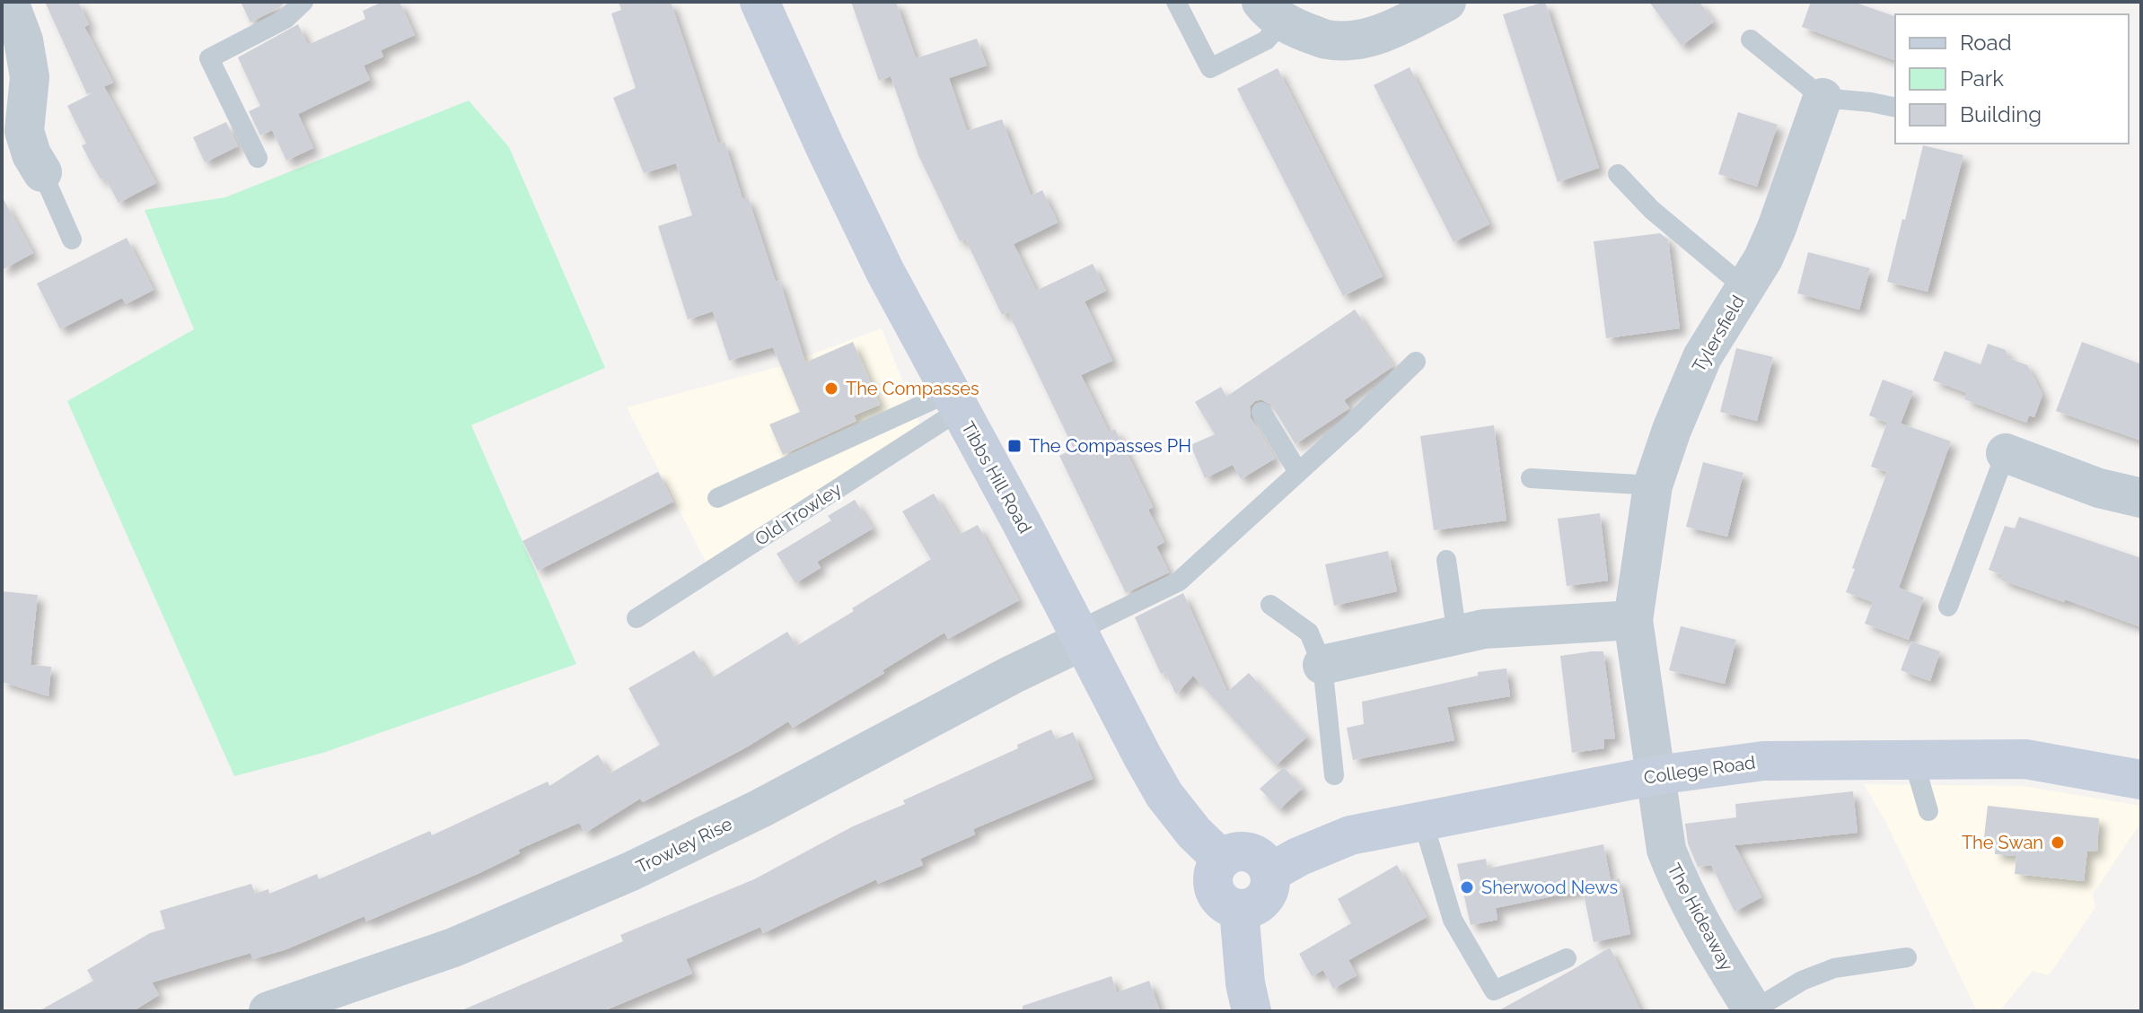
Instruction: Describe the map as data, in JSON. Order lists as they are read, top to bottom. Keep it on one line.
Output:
{"streets":{"street":["Tylersfield","Tibbs Hill Road","College Road","Trowley Rise","The Hideaway"],"lane":["Old Trowley"]},"crossings":[["Tylersfield","College Road"],["Tylersfield","The Hideaway"],["Tibbs Hill Road","Old Trowley"],["Tibbs Hill Road","College Road"],["Tibbs Hill Road","Trowley Rise"],["College Road","The Hideaway"]],"places":{"other":["The Compasses","The Swan","Sherwood News"],"transit":["The Compasses PH"]},"legend":["Road","Park","Building"]}
